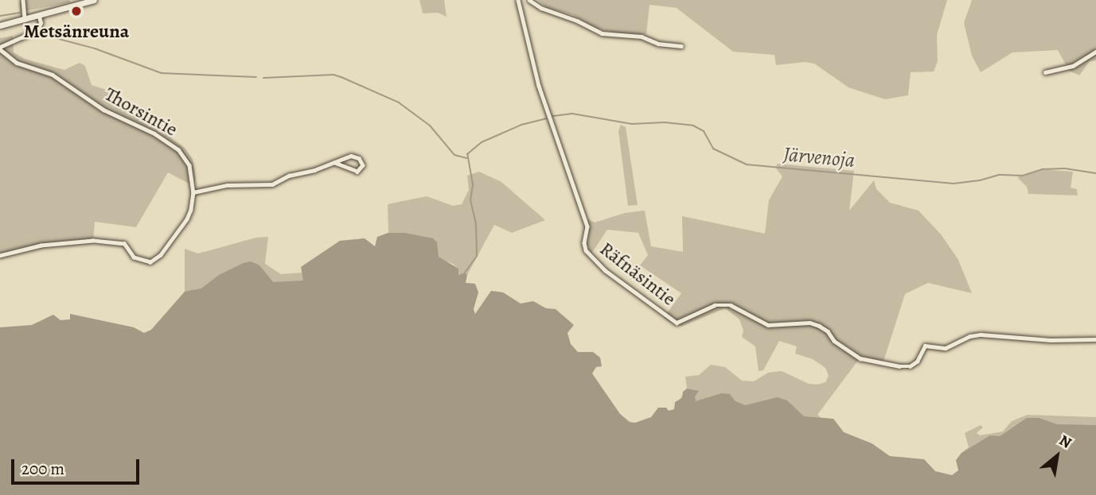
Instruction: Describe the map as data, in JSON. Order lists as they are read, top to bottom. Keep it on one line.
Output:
{"streets":{"street":["Thorsintie","Räfnäsintie"]},"water":["Järvenoja"],"places":["Metsänreuna"],"scale_bar":"200 m","north":"top right"}
